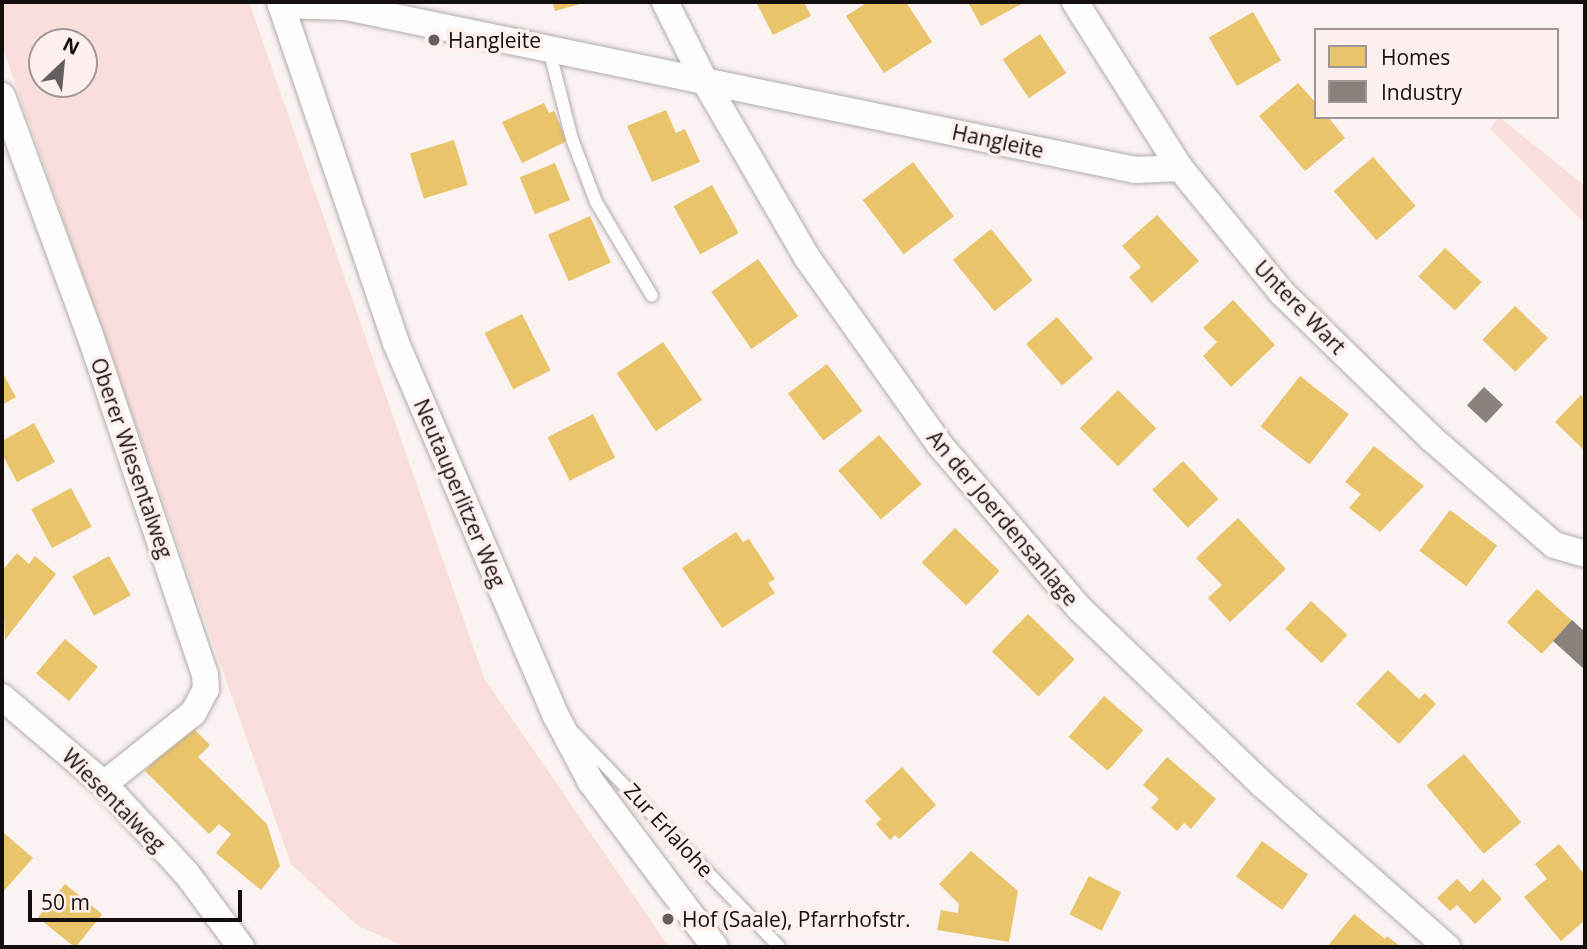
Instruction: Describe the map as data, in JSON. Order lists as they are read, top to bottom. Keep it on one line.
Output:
{"streets":{"street":["Hangleite","Untere Wart","Oberer Wiesentalweg","Neutauperlitzer Weg","An der Joerdensanlage","Wiesentalweg"],"lane":["Zur Erlalohe"]},"crossings":[["Hangleite","Untere Wart"],["Hangleite","Neutauperlitzer Weg"],["Hangleite","An der Joerdensanlage"],["Oberer Wiesentalweg","Wiesentalweg"],["Neutauperlitzer Weg","Zur Erlalohe"]],"places":["Hangleite","Hof (Saale), Pfarrhofstr."],"legend":["Homes","Industry"],"scale_bar":"50 m","north":"top right"}
